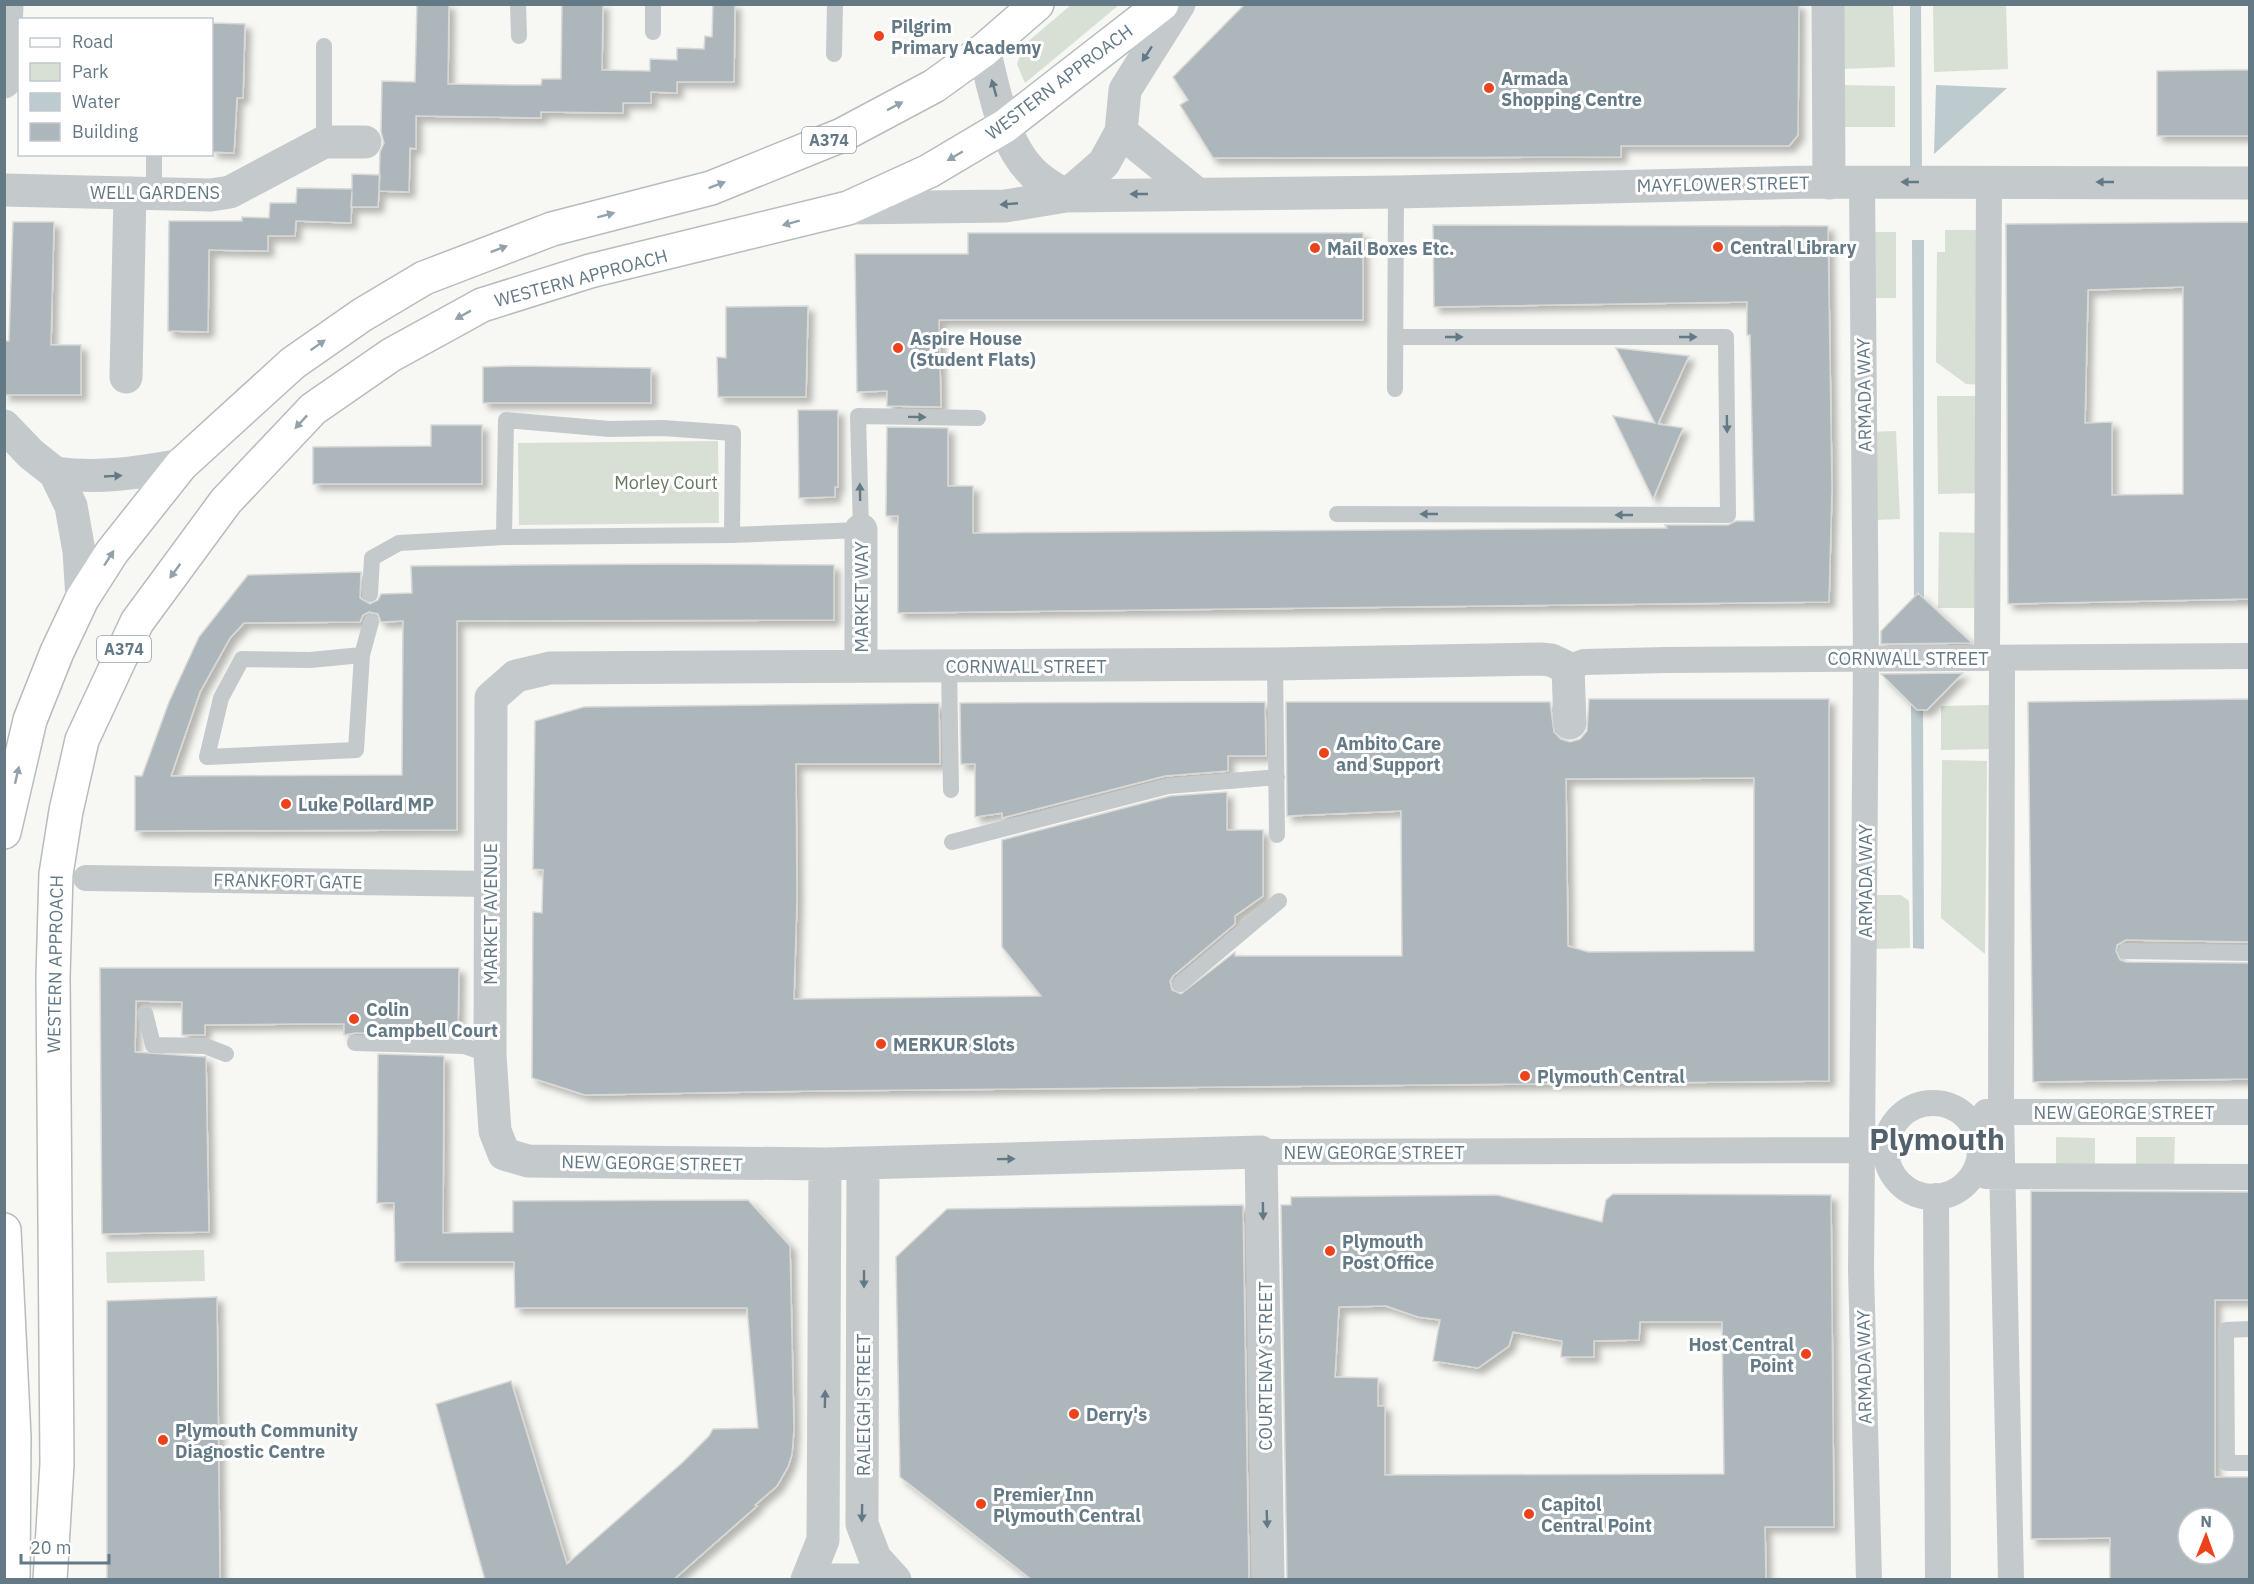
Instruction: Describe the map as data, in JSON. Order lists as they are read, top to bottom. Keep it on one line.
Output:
{"streets":{"main road":["WESTERN APPROACH","A374"],"street":["MAYFLOWER STREET","WELL GARDENS","ARMADA WAY","MARKET WAY","CORNWALL STREET","FRANKFORT GATE","MARKET AVENUE","NEW GEORGE STREET","COURTENAY STREET","RALEIGH STREET"]},"crossings":[["WESTERN APPROACH","MAYFLOWER STREET"],["MAYFLOWER STREET","ARMADA WAY"],["ARMADA WAY","CORNWALL STREET"],["ARMADA WAY","NEW GEORGE STREET"],["MARKET WAY","CORNWALL STREET"],["CORNWALL STREET","MARKET AVENUE"],["FRANKFORT GATE","MARKET AVENUE"],["MARKET AVENUE","NEW GEORGE STREET"],["NEW GEORGE STREET","COURTENAY STREET"],["NEW GEORGE STREET","RALEIGH STREET"]],"one_way":["WESTERN APPROACH","MAYFLOWER STREET","COURTENAY STREET"],"districts":["Plymouth"],"parks":["Morley Court"],"places":["Pilgrim Primary Academy","Armada Shopping Centre","Central Library","Mail Boxes Etc.","Aspire House (Student Flats)","Ambito Care and Support","Luke Pollard MP","Colin Campbell Court","MERKUR Slots","Plymouth Central","Plymouth Post Office","Host Central Point","Derry's","Plymouth Community Diagnostic Centre","Premier Inn Plymouth Central","Capitol Central Point"],"legend":["Road","Park","Water","Building"],"scale_bar":"20 m","north":"top"}
